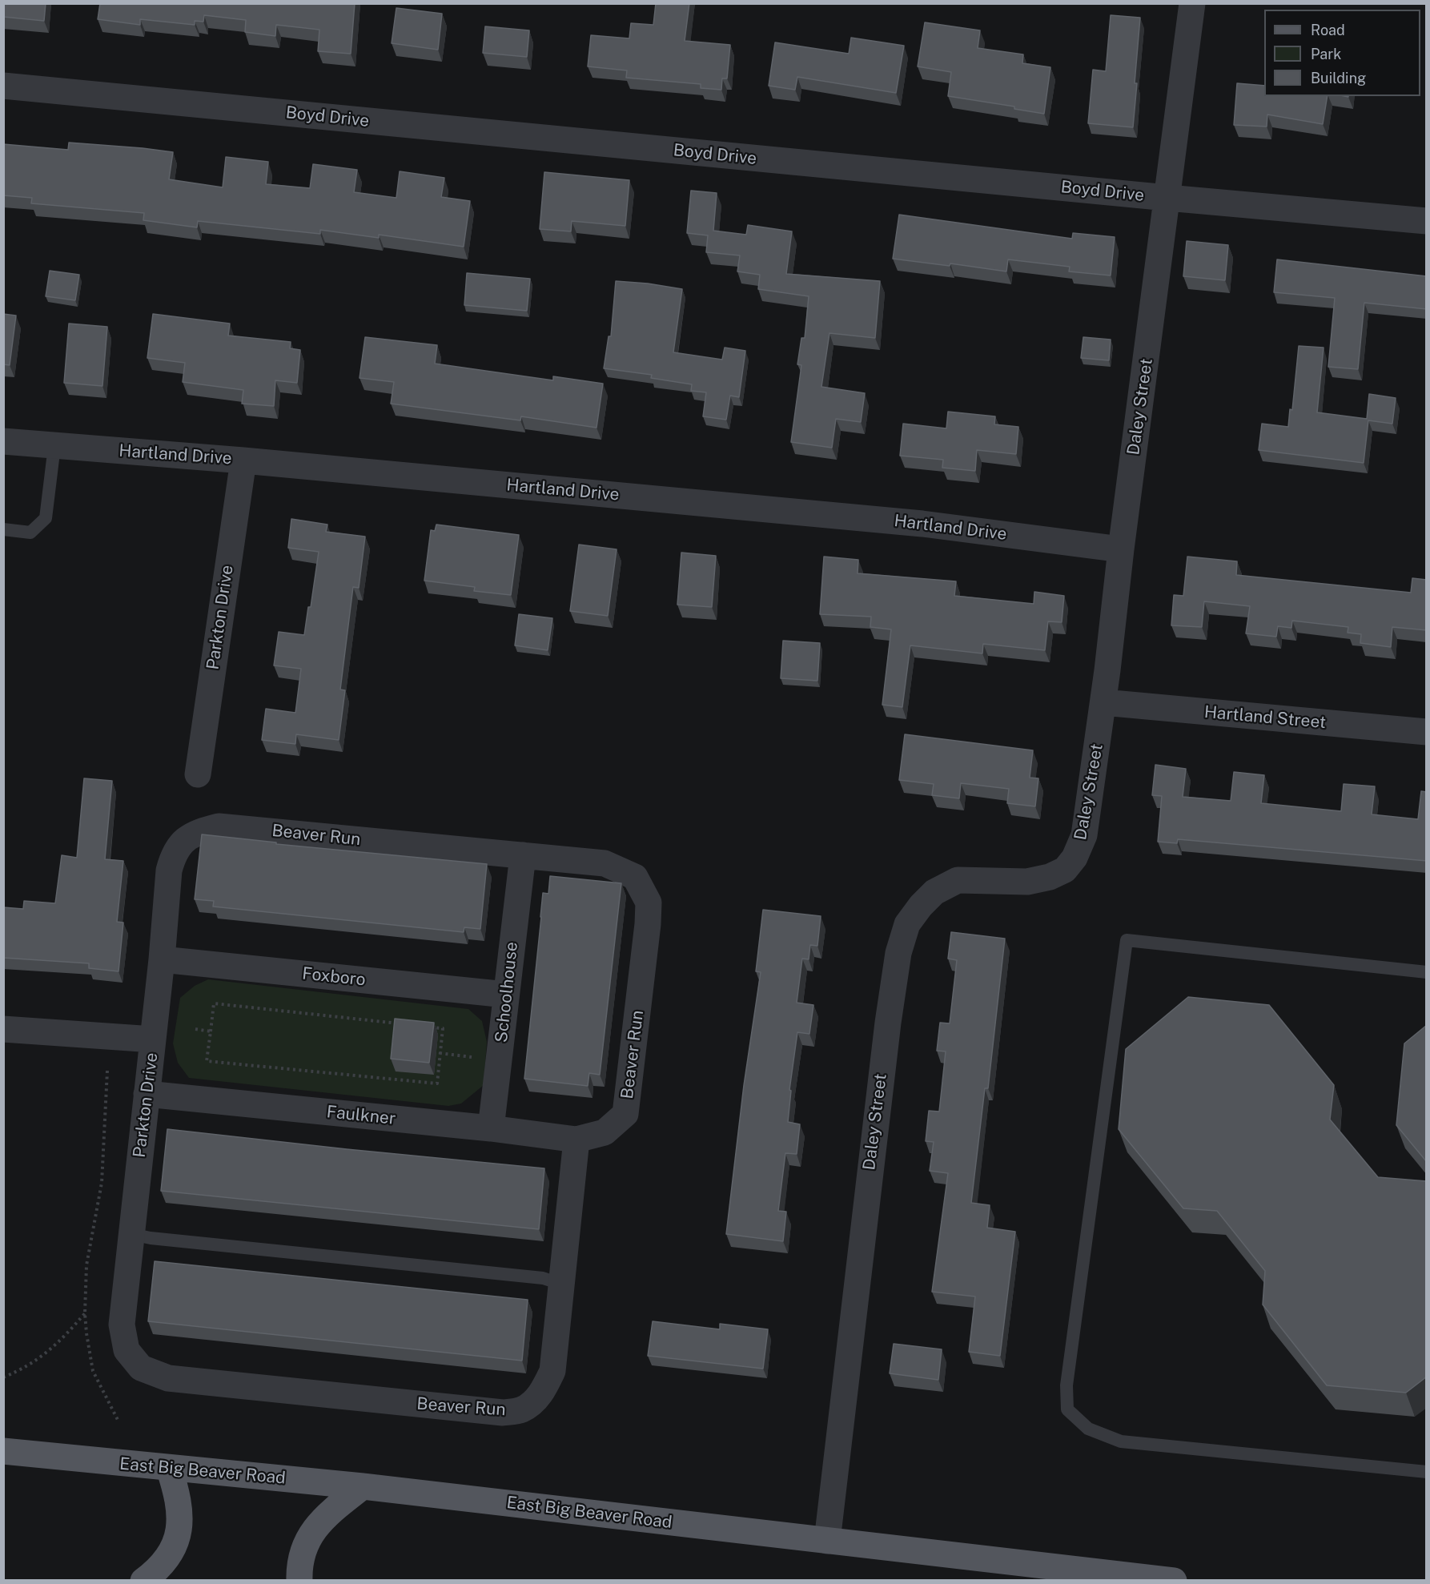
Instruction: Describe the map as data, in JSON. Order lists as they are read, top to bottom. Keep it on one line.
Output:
{"streets":{"main road":["East Big Beaver Road"],"street":["Boyd Drive","Daley Street","Hartland Drive","Parkton Drive","Hartland Street","Beaver Run","Foxboro","Schoolhouse","Faulkner"]},"crossings":[["Boyd Drive","Daley Street"],["Daley Street","Hartland Drive"],["Daley Street","Hartland Street"],["Daley Street","East Big Beaver Road"],["Hartland Drive","Parkton Drive"],["Parkton Drive","Beaver Run"],["Parkton Drive","Foxboro"],["Parkton Drive","Faulkner"],["Beaver Run","Schoolhouse"],["Beaver Run","Faulkner"],["Foxboro","Schoolhouse"],["Schoolhouse","Faulkner"]],"legend":["Road","Park","Building"]}
